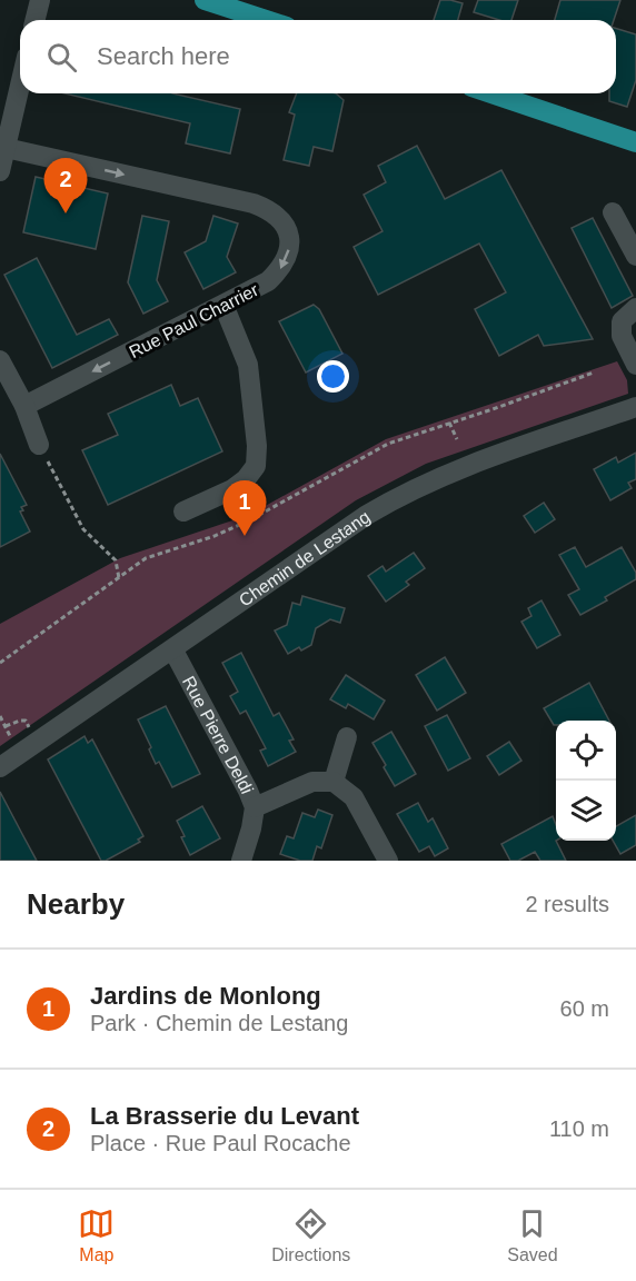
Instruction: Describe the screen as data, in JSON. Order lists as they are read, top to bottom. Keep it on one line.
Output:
{"streets":{"street":["Rue Paul Charrier","Chemin de Lestang","Rue Pierre Deldi"]},"crossings":[["Chemin de Lestang","Rue Pierre Deldi"]],"page":{"search":"Search here","pins":["2","1"],"heading":["Nearby","2 results"],"list":[{"mark":"1","name":"Jardins de Monlong","note":"Park · Chemin de Lestang","value":"60 m"},{"mark":"2","name":"La Brasserie du Levant","note":"Place · Rue Paul Rocache","value":"110 m"}],"nav":["Map","Directions","Saved"]}}
